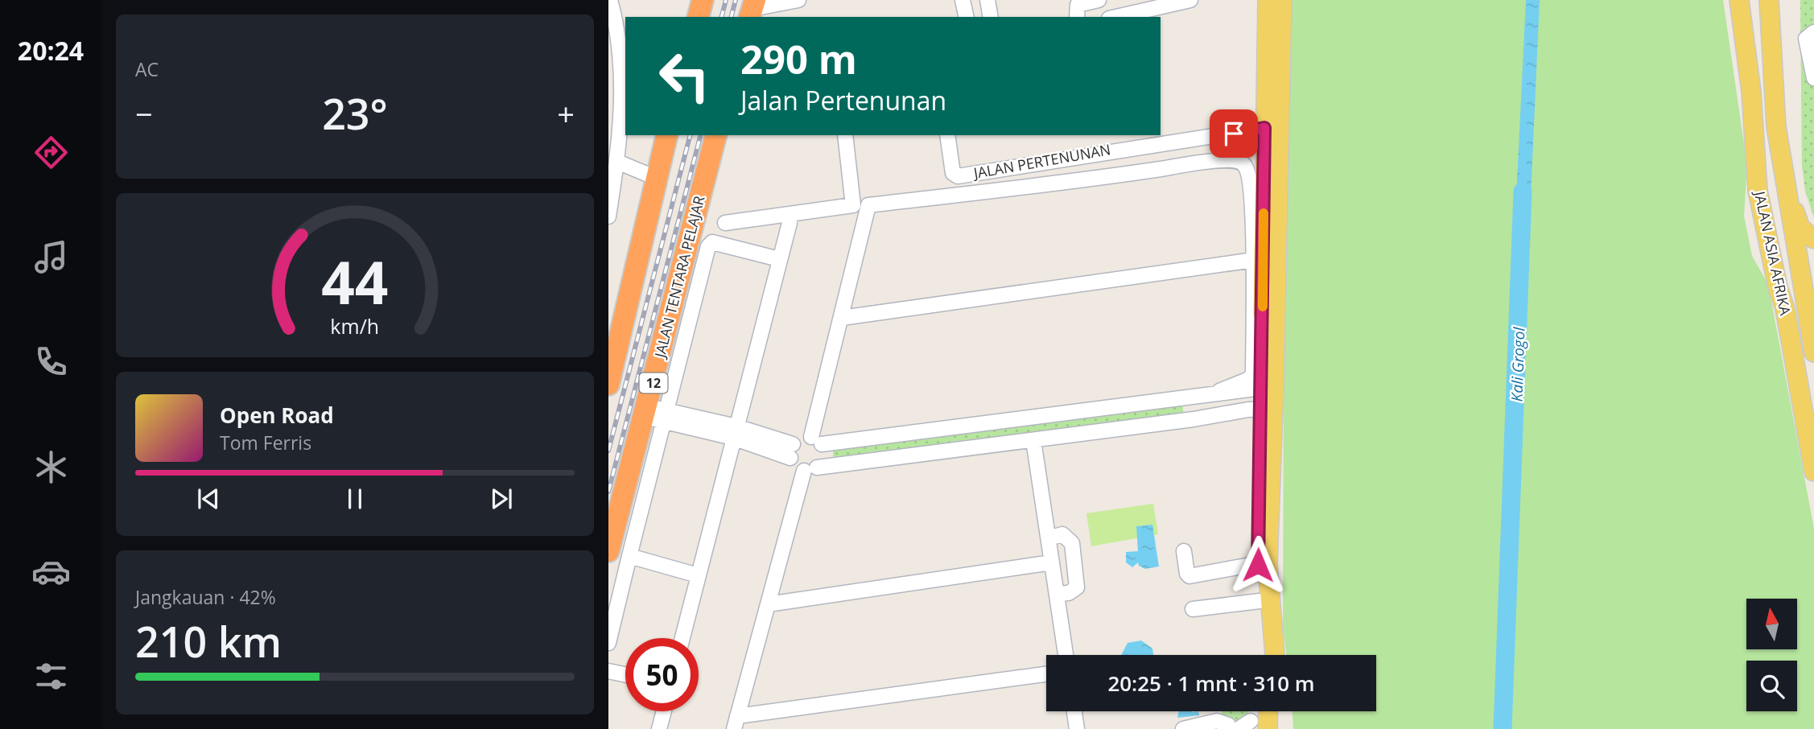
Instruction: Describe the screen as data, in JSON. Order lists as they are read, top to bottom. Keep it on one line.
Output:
{"streets":{"highway":["JALAN TENTARA PELAJAR","12"],"main road":["JALAN ASIA AFRIKA"],"street":["JALAN PERTENUNAN"]},"water":["Kali Grogol"],"north":"top","page":{"tabs":"20:24","tile":["AC",["Jangkauan · 42%","210 km"]],"turn":["290 m","Jalan Pertenunan"],"heat":["−","23°","+"],"song":["Open Road","Tom Ferris"],"limit":"50","trip":"20:25 · 1 mnt · 310 m","gauge":["44","km/h"]}}
